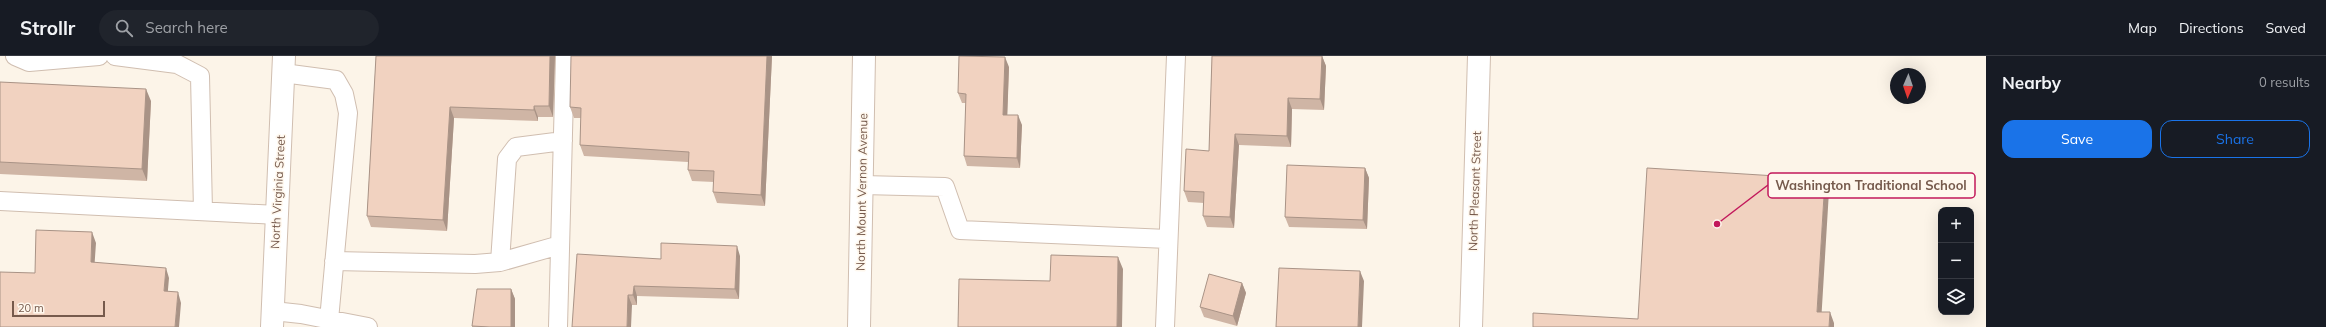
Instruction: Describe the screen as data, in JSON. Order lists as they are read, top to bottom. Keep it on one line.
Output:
{"streets":{"street":["North Pleasant Street","North Virginia Street","North Mount Vernon Avenue"]},"places":["Washington Traditional School"],"scale_bar":"20 m","north":"bottom","page":{"header":"Strollr","search":"Search here","nav":["Map","Directions","Saved"],"heading":["Nearby","0 results"],"buttons":["Save","Share"],"map_buttons":["+","−"],"scale":"20 m"}}
